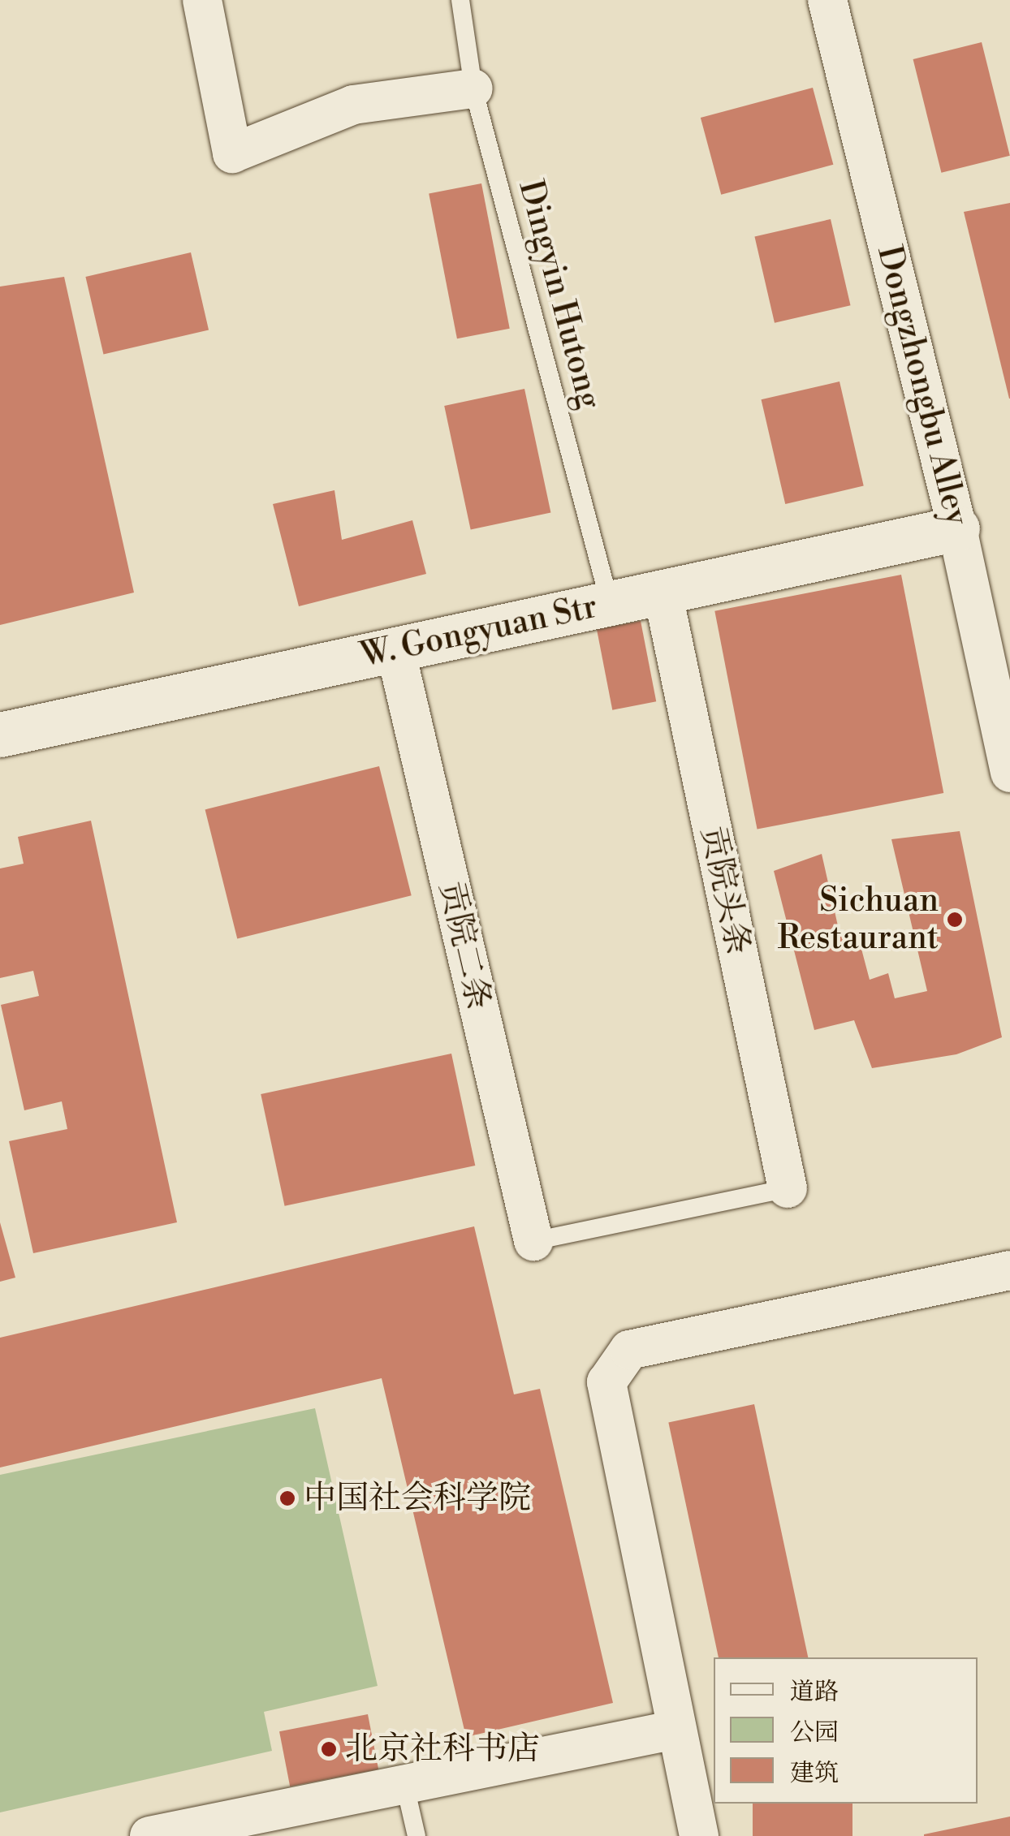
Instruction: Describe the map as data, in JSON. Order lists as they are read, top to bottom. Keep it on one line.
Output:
{"streets":{"street":["Dongzhongbu Alley","W. Gongyuan Str","贡院头条","贡院二条"],"lane":["Dingyin Hutong"]},"crossings":[["Dingyin Hutong","W. Gongyuan Str"],["Dongzhongbu Alley","W. Gongyuan Str"],["W. Gongyuan Str","贡院头条"],["W. Gongyuan Str","贡院二条"]],"places":["Sichuan Restaurant","中国社会科学院","北京社科书店"],"legend":["道路","公园","建筑"]}
